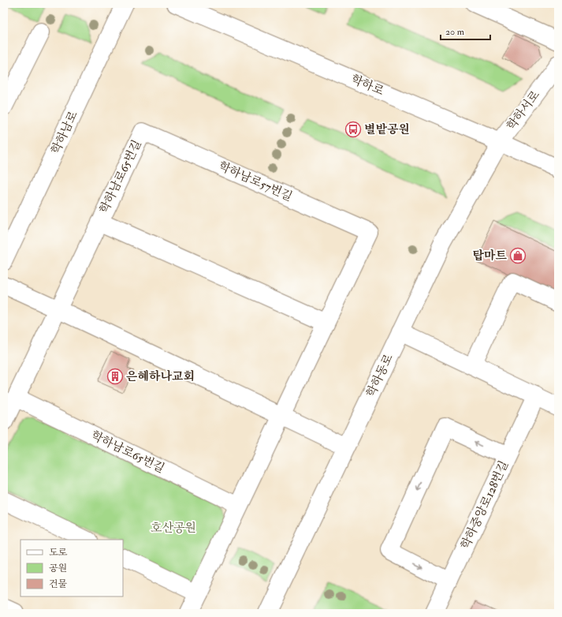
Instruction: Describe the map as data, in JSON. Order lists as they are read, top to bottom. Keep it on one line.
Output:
{"streets":{"street":["학하로","학하서로","학하남로","학하남로65번길","학하남로57번길","학하동로","학하중앙로128번길"]},"crossings":[["학하로","학하서로"],["학하로","학하동로"],["학하서로","학하동로"],["학하남로65번길","학하남로57번길"]],"parks":["호산공원"],"places":{"bus stop":["별밭공원"],"shop":["탑마트"],"building":["은혜하나교회"]},"legend":["도로","공원","건물"],"scale_bar":"20 m"}
